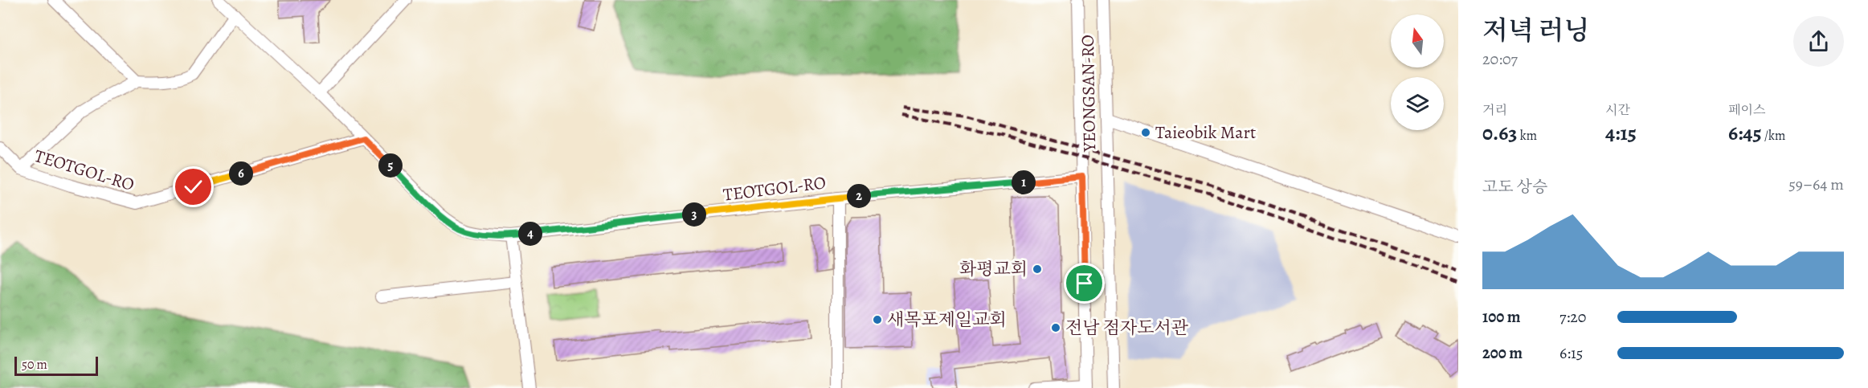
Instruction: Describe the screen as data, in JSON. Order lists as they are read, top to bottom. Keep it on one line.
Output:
{"streets":{"street":["YEONGSAN-RO","TEOTGOL-RO"]},"crossings":[["YEONGSAN-RO","TEOTGOL-RO"]],"places":["Taieobik Mart","화평교회","새목포제일교회","전남 점자도서관"],"scale_bar":"50 m","north":"top","page":{"heading":["저녁 러닝","20:07"],"stats":[["거리","0.63 km"],["시간","4:15"],["페이스","6:45 /km"]],"pins":["5","6","1","2","3","4"],"chart":["고도 상승","59–64 m"],"list":[{"name":"100 m","note":"7:20"},{"name":"200 m","note":"6:15"}],"scale":"50 m"}}
